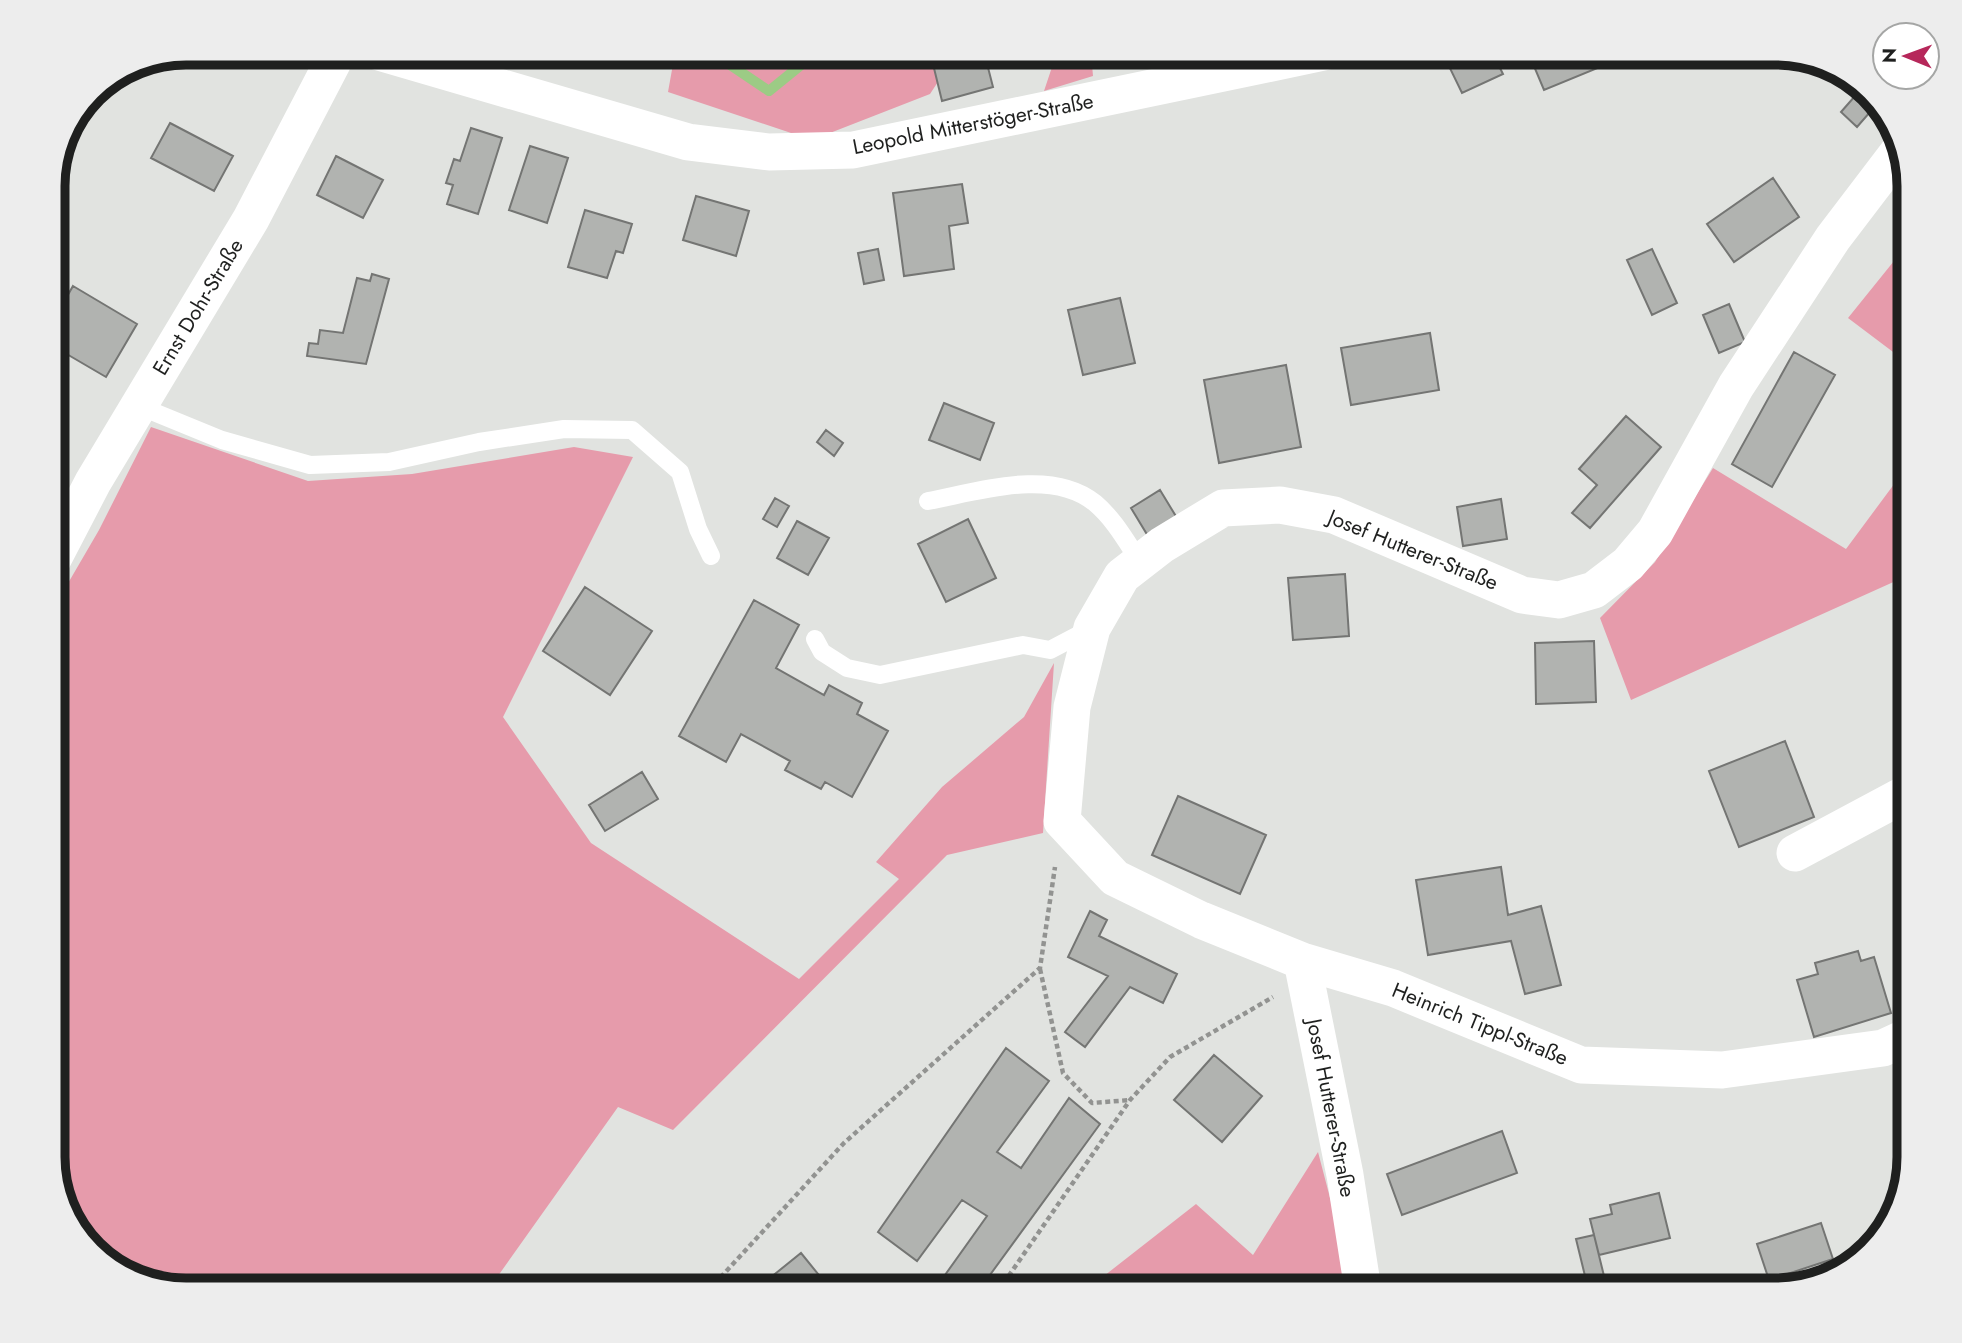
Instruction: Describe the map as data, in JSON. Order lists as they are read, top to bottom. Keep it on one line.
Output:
{"streets":{"street":["Leopold Mitterstöger-Straße","Ernst Dohr-Straße","Josef Hutterer-Straße","Heinrich Tippl-Straße"]},"crossings":[["Josef Hutterer-Straße","Heinrich Tippl-Straße"]],"north":"left"}
